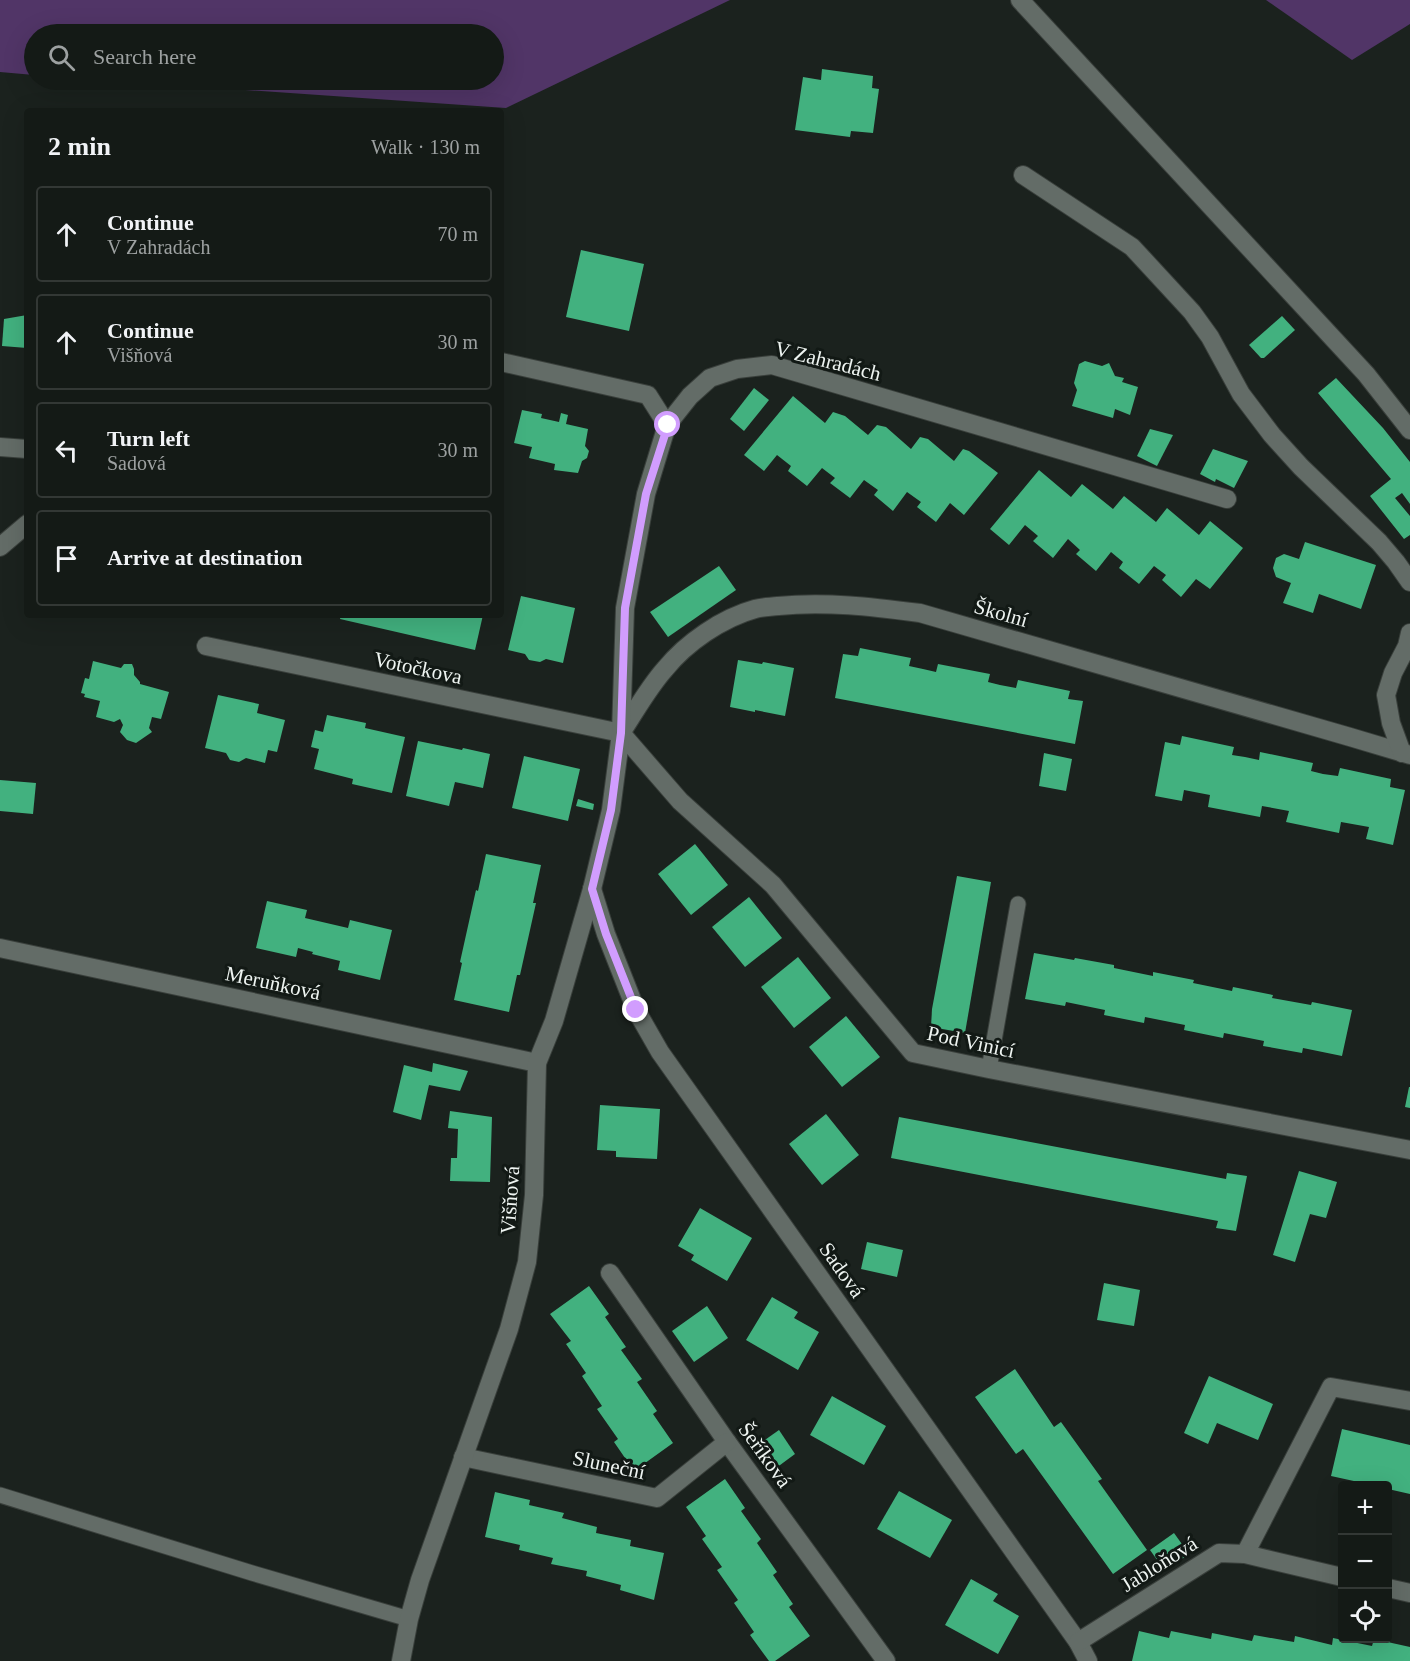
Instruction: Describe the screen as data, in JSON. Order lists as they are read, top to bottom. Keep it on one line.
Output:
{"streets":{"street":["V Zahradách","Školní","Votočkova","Meruňková","Pod Vinicí","Višňová","Sadová","Šeříková","Sluneční","Jabloňová"]},"crossings":[["V Zahradách","Školní"],["V Zahradách","Votočkova"],["V Zahradách","Pod Vinicí"],["V Zahradách","Višňová"],["Školní","Votočkova"],["Školní","Pod Vinicí"],["Školní","Višňová"],["Votočkova","Pod Vinicí"],["Votočkova","Višňová"],["Meruňková","Višňová"],["Pod Vinicí","Višňová"],["Višňová","Sadová"],["Višňová","Sluneční"],["Sadová","Jabloňová"],["Šeříková","Sluneční"]],"page":{"search":"Search here","heading":["2 min","Walk · 130 m"],"list":[["Continue","V Zahradách","70 m"],["Continue","Višňová","30 m"],["Turn left","Sadová","30 m"],"Arrive at destination"],"map_buttons":["+","−"]}}
